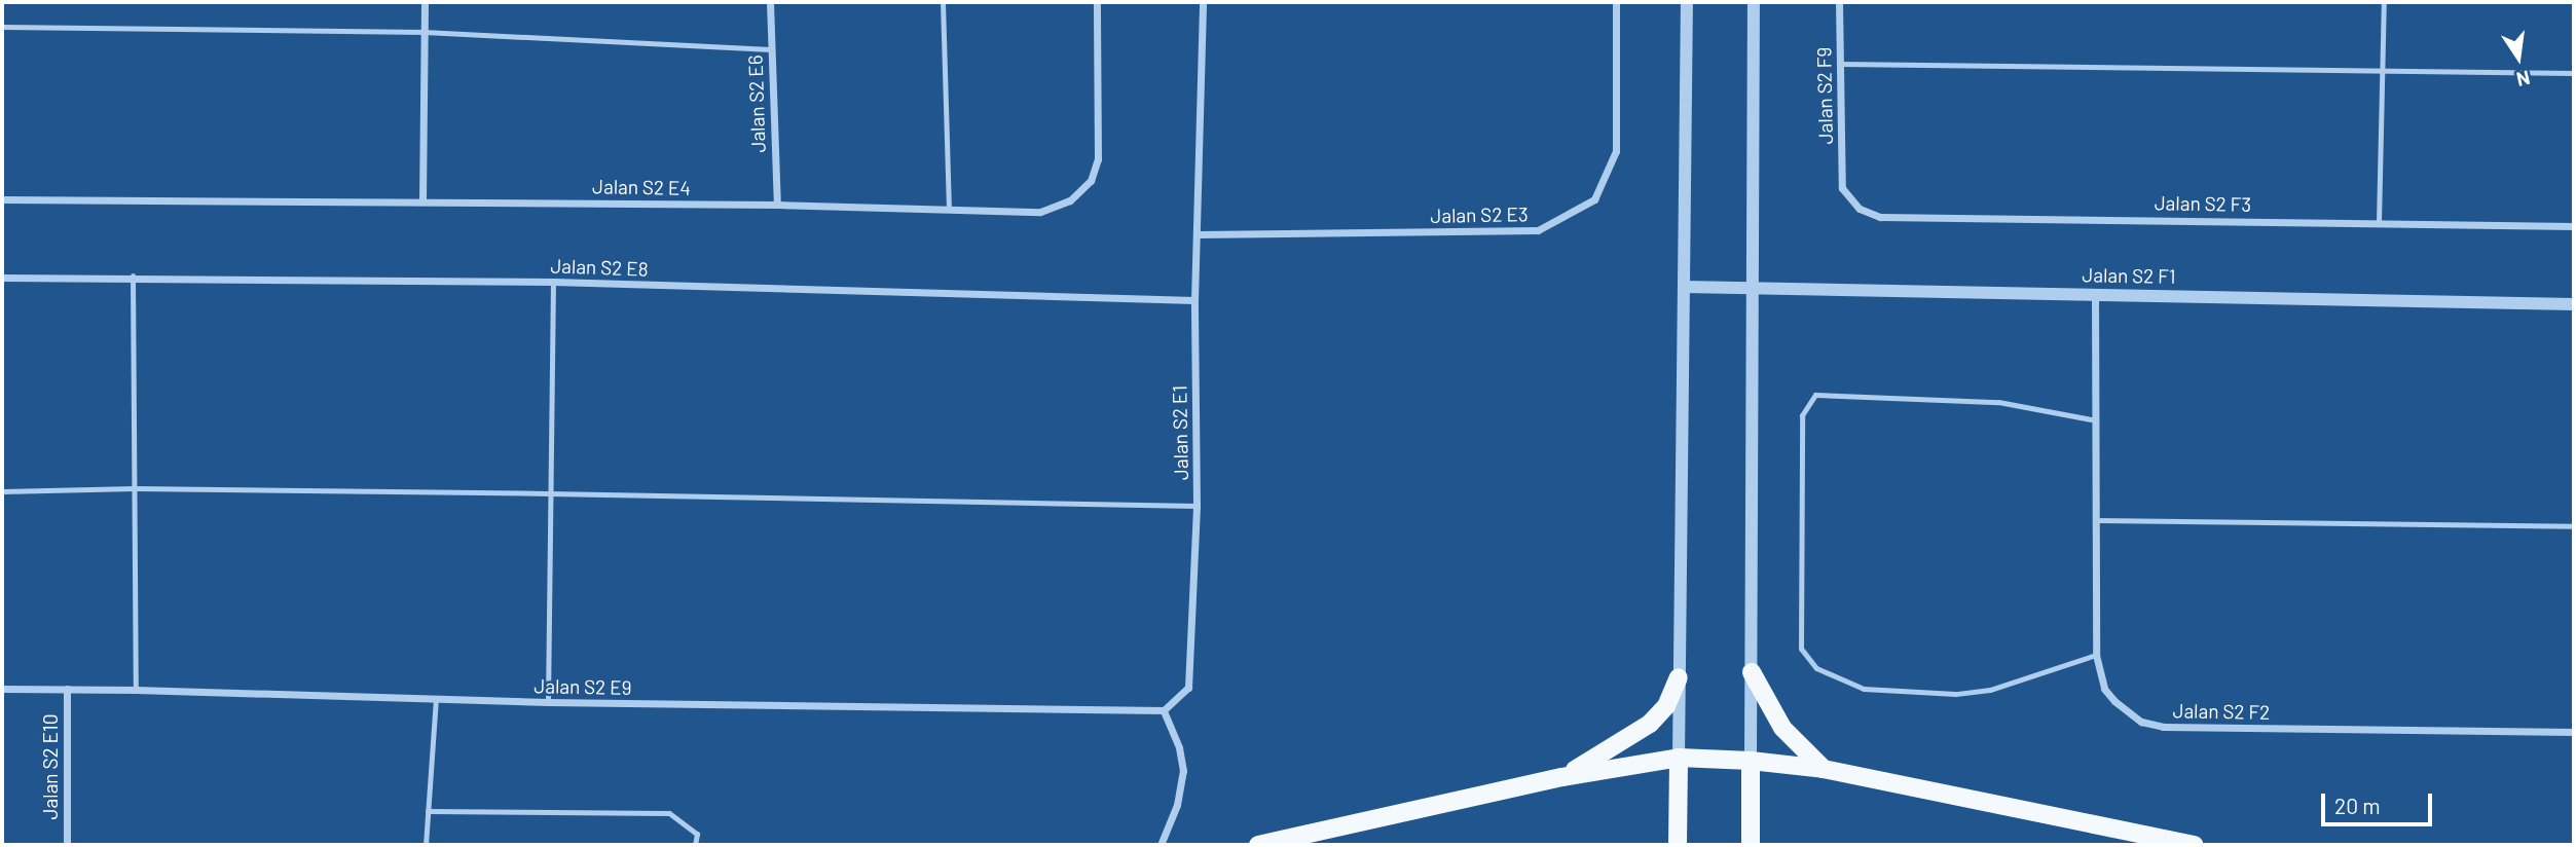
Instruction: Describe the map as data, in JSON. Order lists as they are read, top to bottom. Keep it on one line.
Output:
{"streets":{"street":["Jalan S2 F9","Jalan S2 E6","Jalan S2 E4","Jalan S2 F3","Jalan S2 E3","Jalan S2 E8","Jalan S2 F1","Jalan S2 E1","Jalan S2 E9","Jalan S2 F2","Jalan S2 E10"]},"crossings":[["Jalan S2 F9","Jalan S2 F3"],["Jalan S2 E6","Jalan S2 E4"],["Jalan S2 E3","Jalan S2 E1"],["Jalan S2 E8","Jalan S2 E1"],["Jalan S2 F1","Jalan S2 F2"],["Jalan S2 E1","Jalan S2 E9"],["Jalan S2 E9","Jalan S2 E10"]],"scale_bar":"20 m","north":"bottom"}
